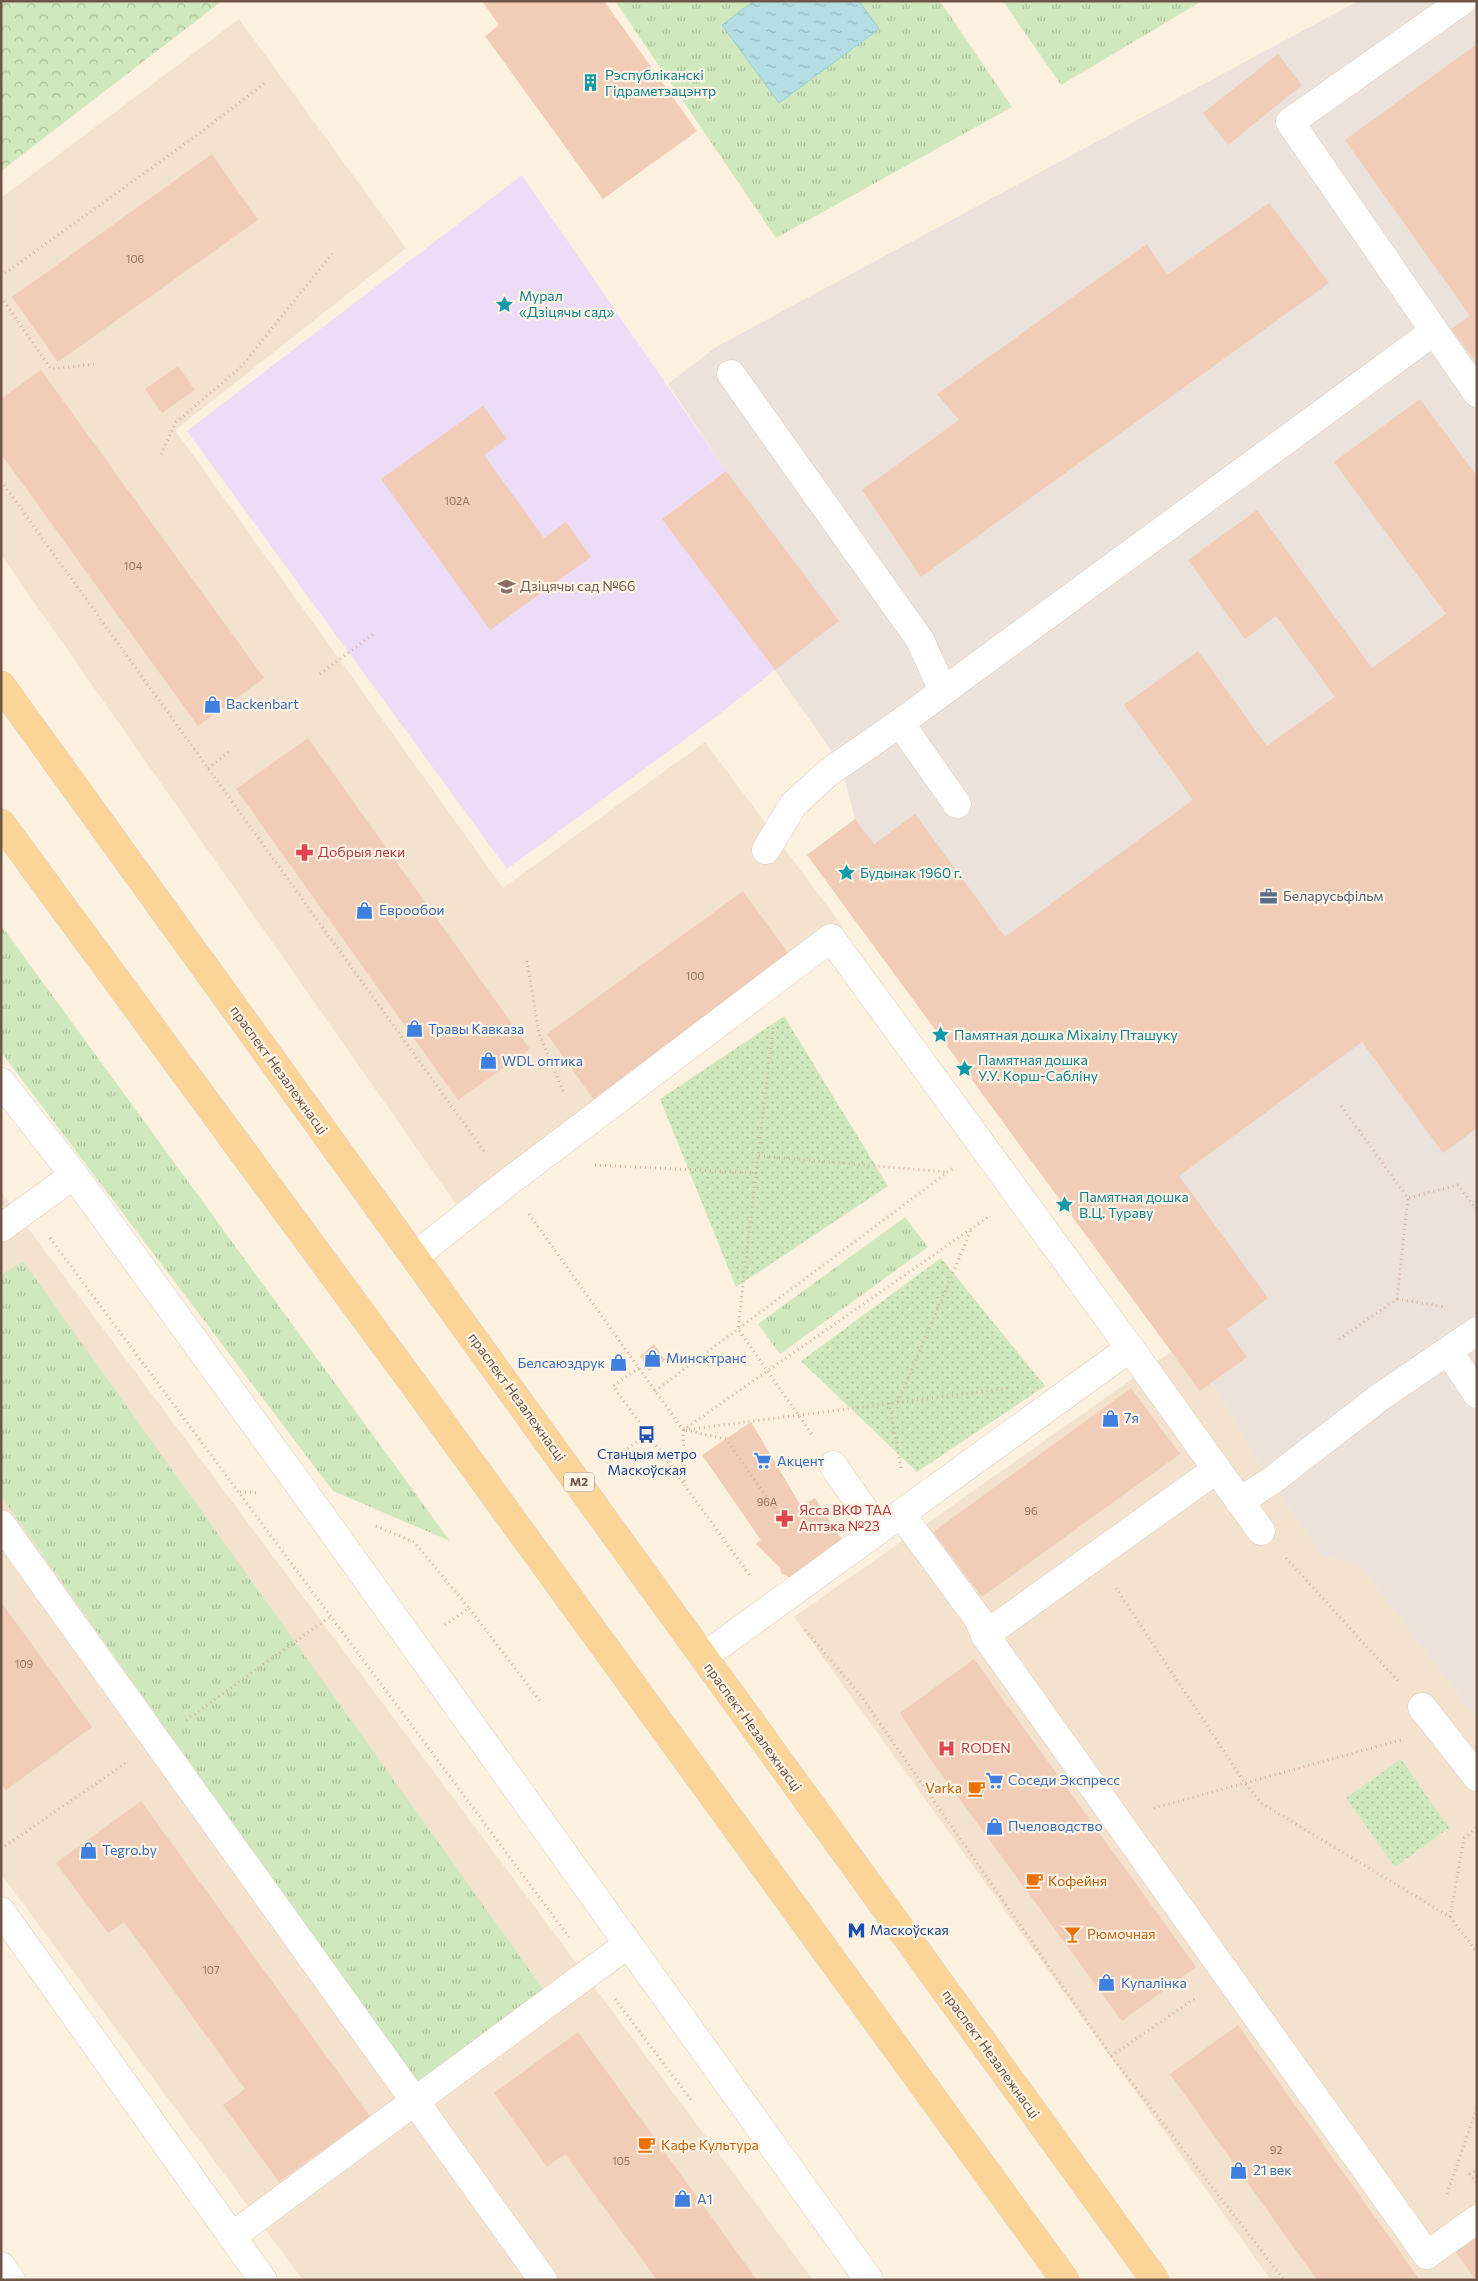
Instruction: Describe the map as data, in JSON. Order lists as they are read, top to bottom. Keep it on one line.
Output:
{"streets":{"main road":["праспект Незалежнасці","М2"]},"places":{"building":["Рэспубліканскі Гідраметэацэнтр"],"place":["Мурал «Дзіцячы сад»","Будынак 1960 г.","Памятная дошка Міхаілу Пташуку","Памятная дошка У.У. Корш-Сабліну","Памятная дошка В.Ц. Тураву"],"school or university":["Дзіцячы сад №66"],"shop":["Backenbart","Еврообои","Травы Кавказа","WDL оптика","Минсктранс","Белсаюздрук","7я","Пчеловодство","Tegro.by","Купалiнка","21 век","A1"],"pharmacy":["Добрыя леки","Ясса ВКФ ТАА Аптэка №23"],"office":["Беларусьфільм"],"bus stop":["Станцыя метро Маскоўская"],"supermarket":["Акцент","Соседи Экспресс"],"hospital":["RODEN"],"cafe":["Varka","Кофейня","Кафе Культура"],"metro station":["Маскоўская"],"bar":["Рюмочная"]},"house_numbers":["106","102А","104","100","96А","96","109","107","92","105"]}
